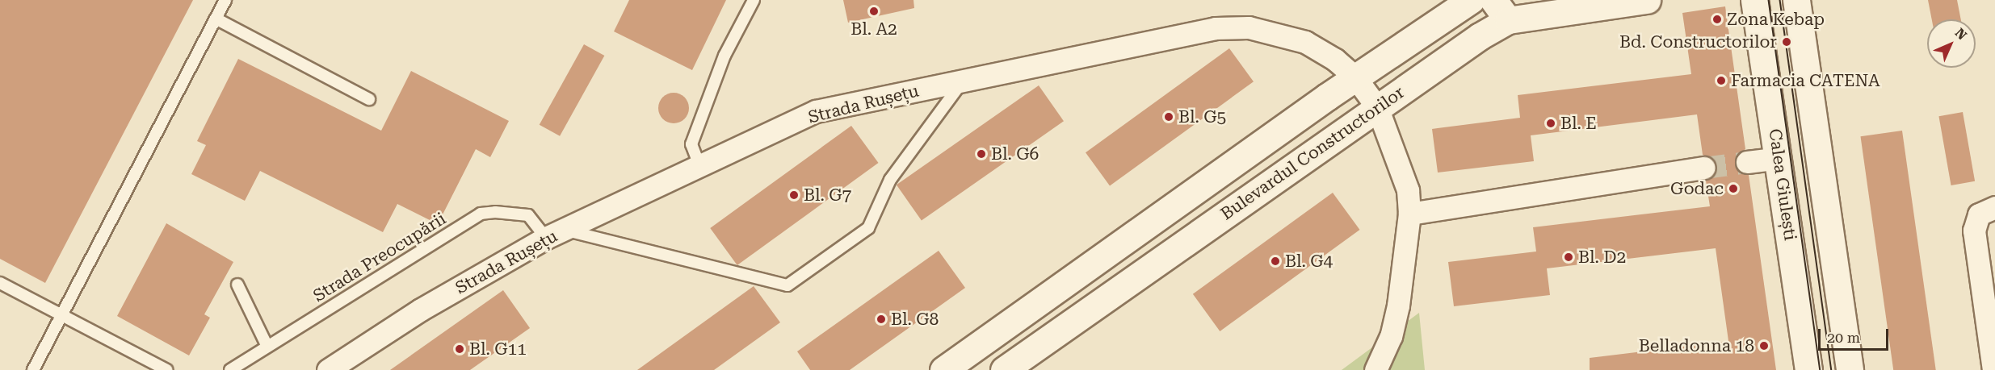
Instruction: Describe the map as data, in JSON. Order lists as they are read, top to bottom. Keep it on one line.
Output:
{"streets":{"street":["Strada Rușețu","Bulevardul Constructorilor","Calea Giulești"],"lane":["Strada Preocupării"]},"crossings":[["Strada Rușețu","Bulevardul Constructorilor"],["Strada Rușețu","Strada Preocupării"]],"places":["Bl. A2","Zona Kebap","Bd. Constructorilor","Farmacia CATENA","Bl. G5","Bl. E","Bl. G6","Godac","Bl. G7","Bl. D2","Bl. G4","Bl. G8","Belladonna 18","Bl. G11"],"scale_bar":"20 m","north":"top right"}
